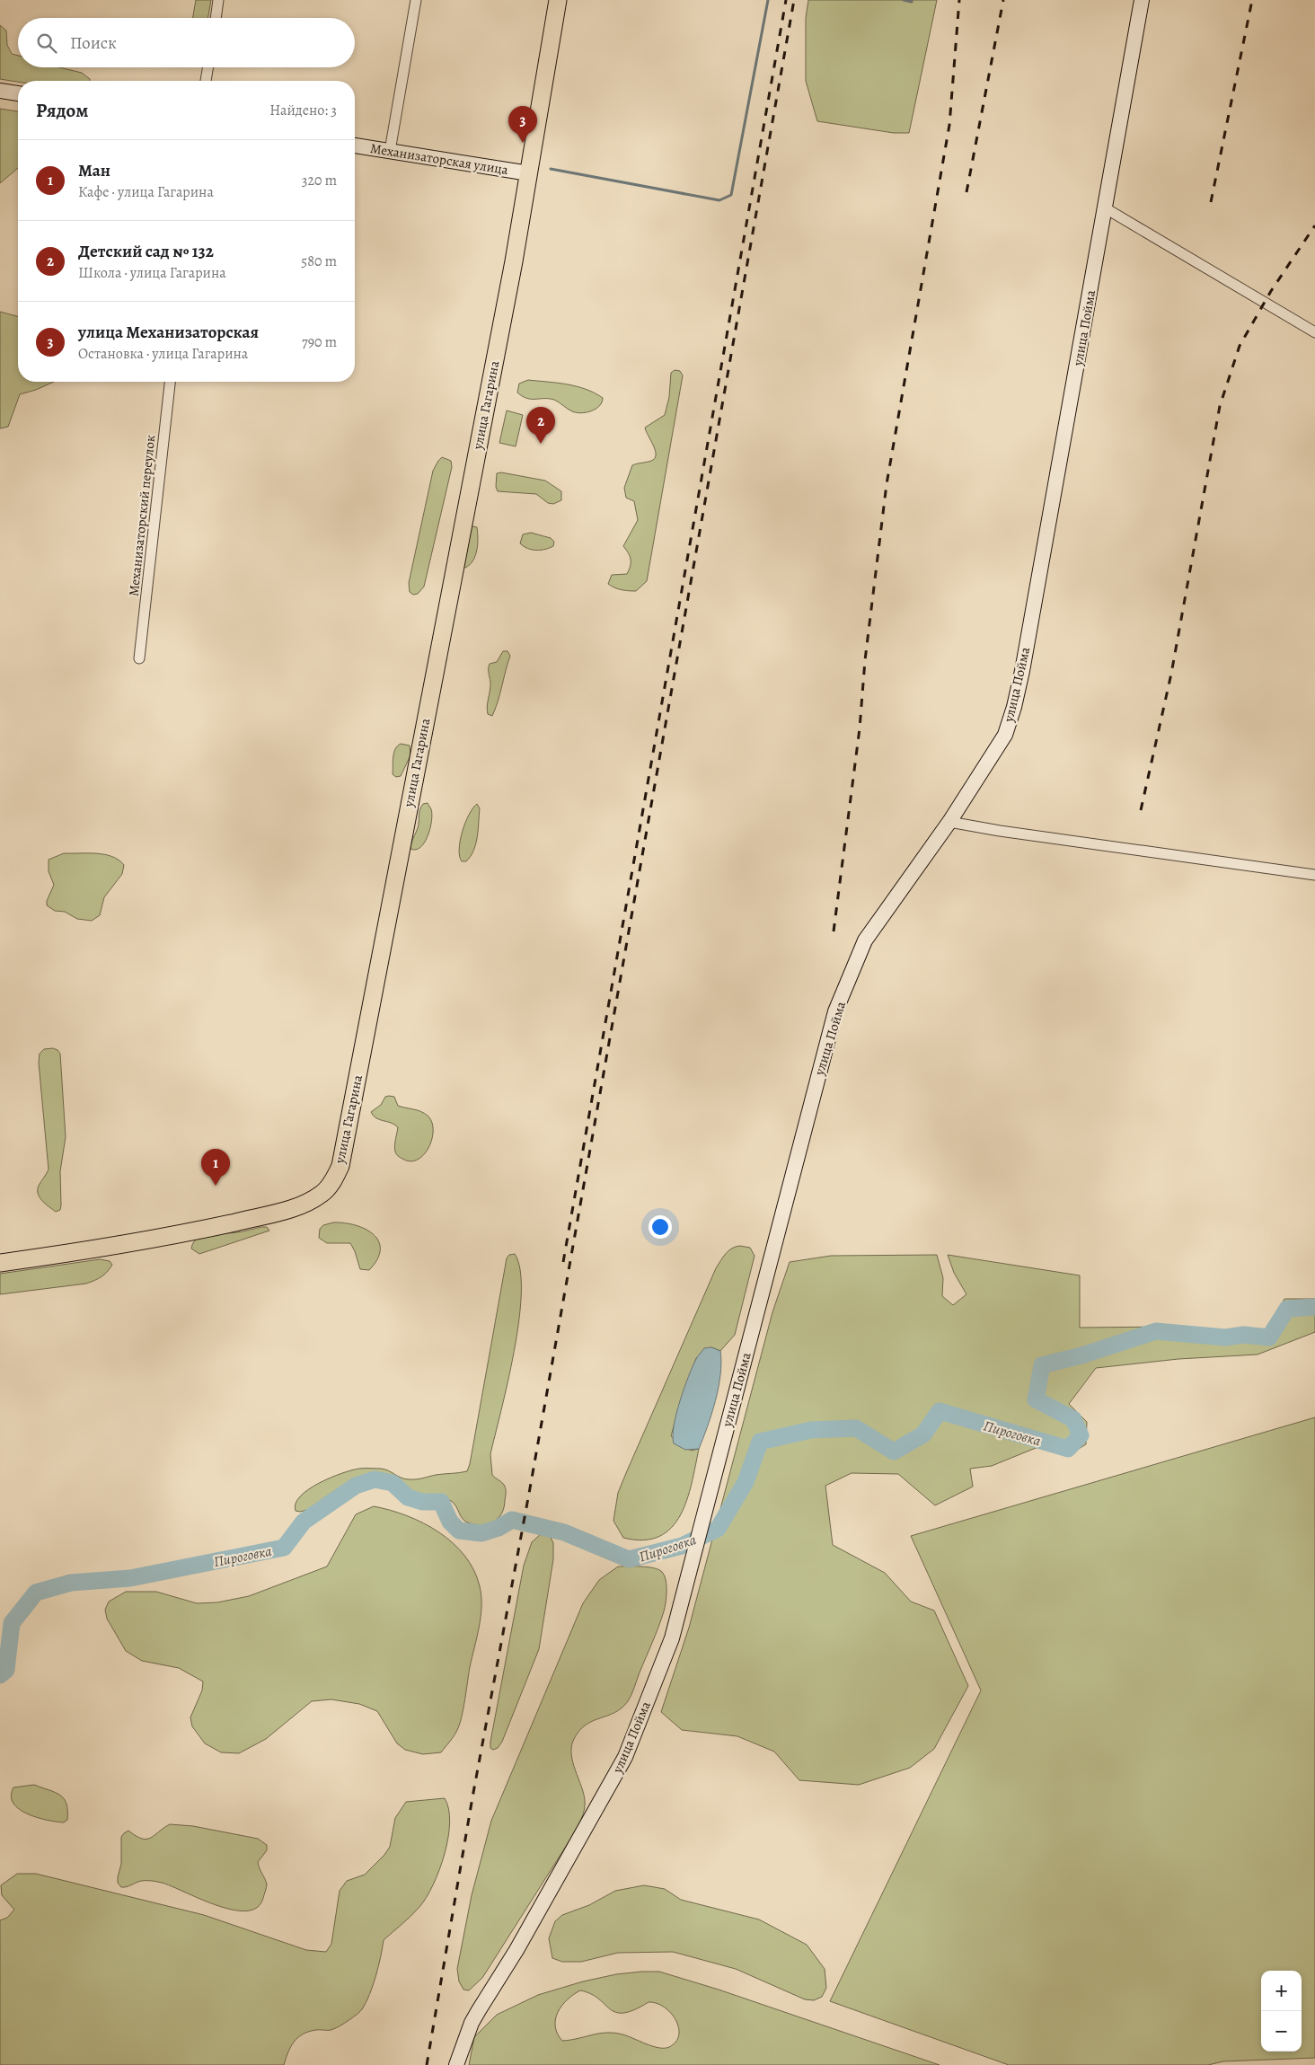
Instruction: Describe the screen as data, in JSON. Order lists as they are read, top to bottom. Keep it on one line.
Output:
{"streets":{"main road":["Механизаторская улица","улица Пойма","улица Гагарина"],"street":["Механизаторский переулок"]},"crossings":[["Механизаторская улица","улица Гагарина"]],"water":["Пироговка"],"page":{"search":"Поиск","heading":["Рядом","Найдено: 3"],"pins":["3","2","1"],"list":[{"mark":"1","name":"Ман","note":"Кафе · улица Гагарина","value":"320 m"},{"mark":"2","name":"Детский сад № 132","note":"Школа · улица Гагарина","value":"580 m"},{"mark":"3","name":"улица Механизаторская","note":"Остановка · улица Гагарина","value":"790 m"}],"map_buttons":["+","−"]}}
